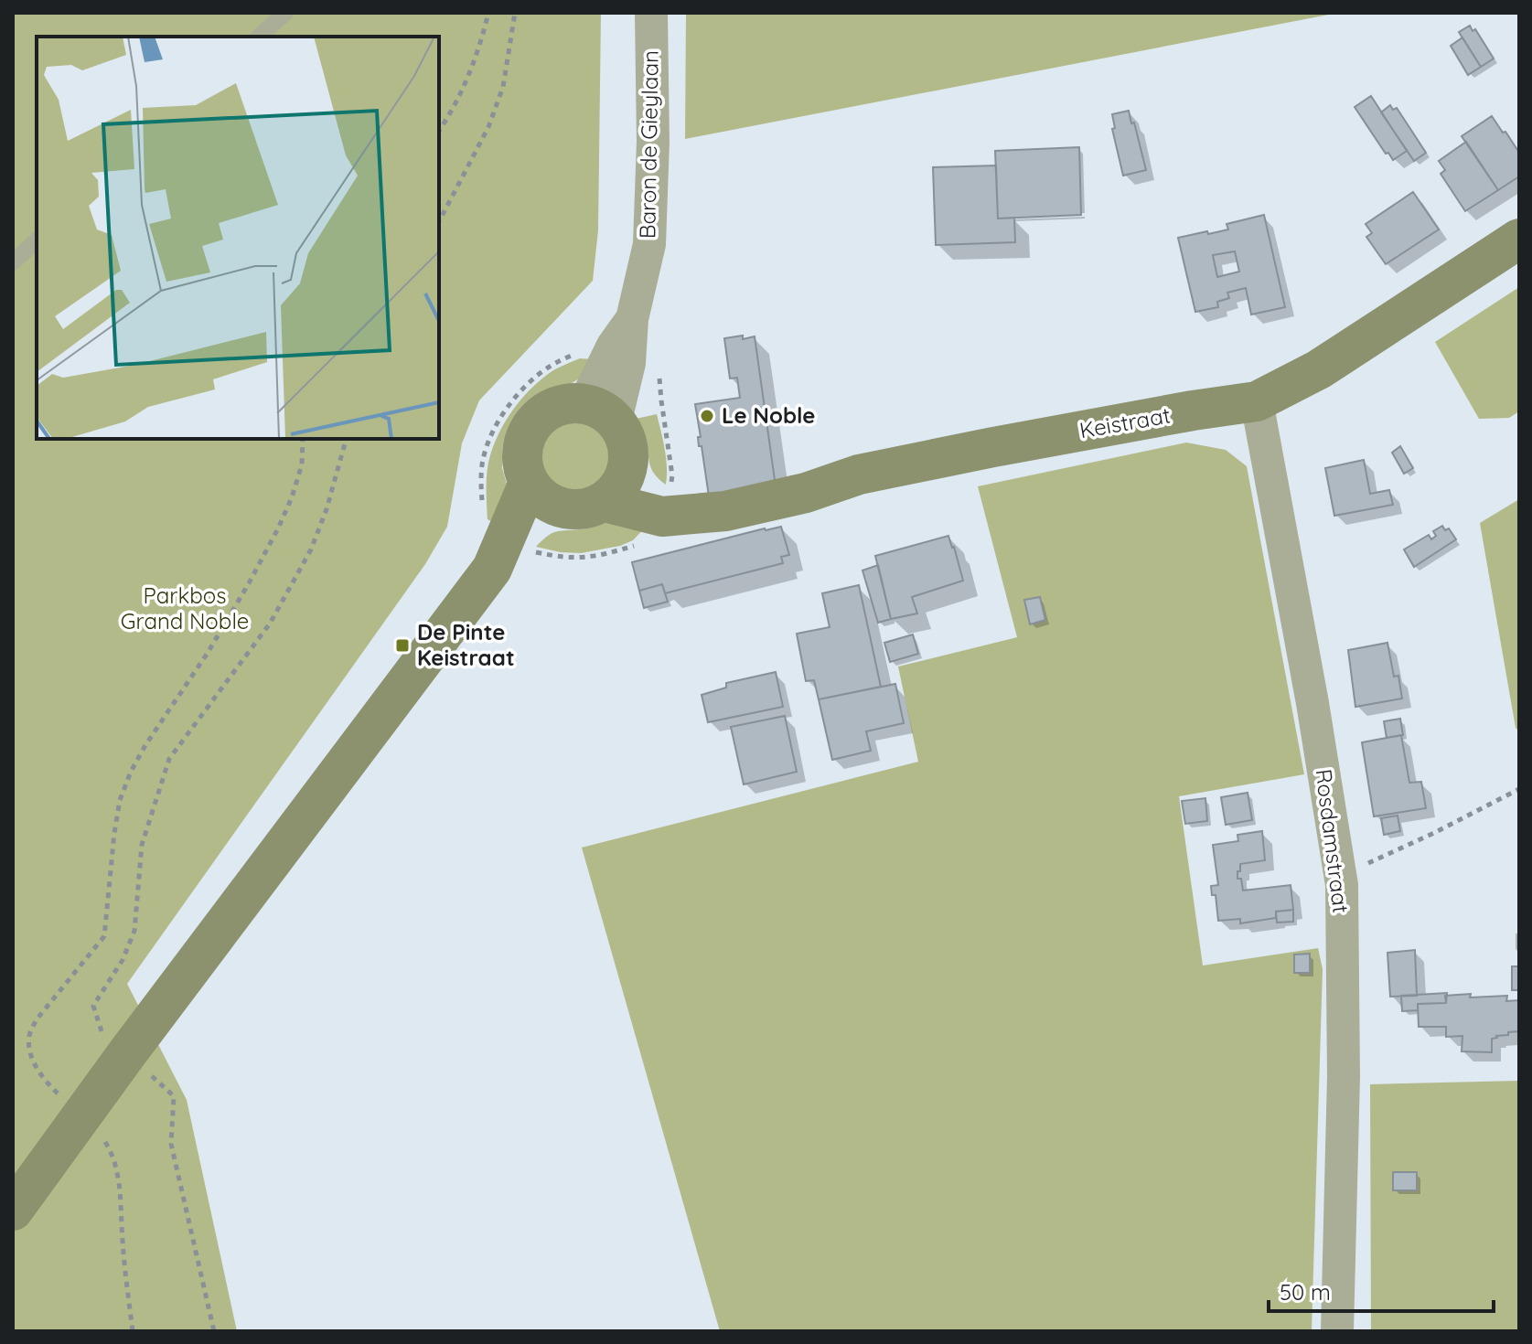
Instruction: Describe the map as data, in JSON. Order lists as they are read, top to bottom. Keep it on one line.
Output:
{"streets":{"street":["Baron de Gieylaan","Keistraat","Rosdamstraat"]},"crossings":[["Baron de Gieylaan","Keistraat"],["Keistraat","Rosdamstraat"]],"parks":["Parkbos Grand Noble"],"places":{"other":["Le Noble"],"transit":["De Pinte Keistraat"]},"scale_bar":"50 m"}
